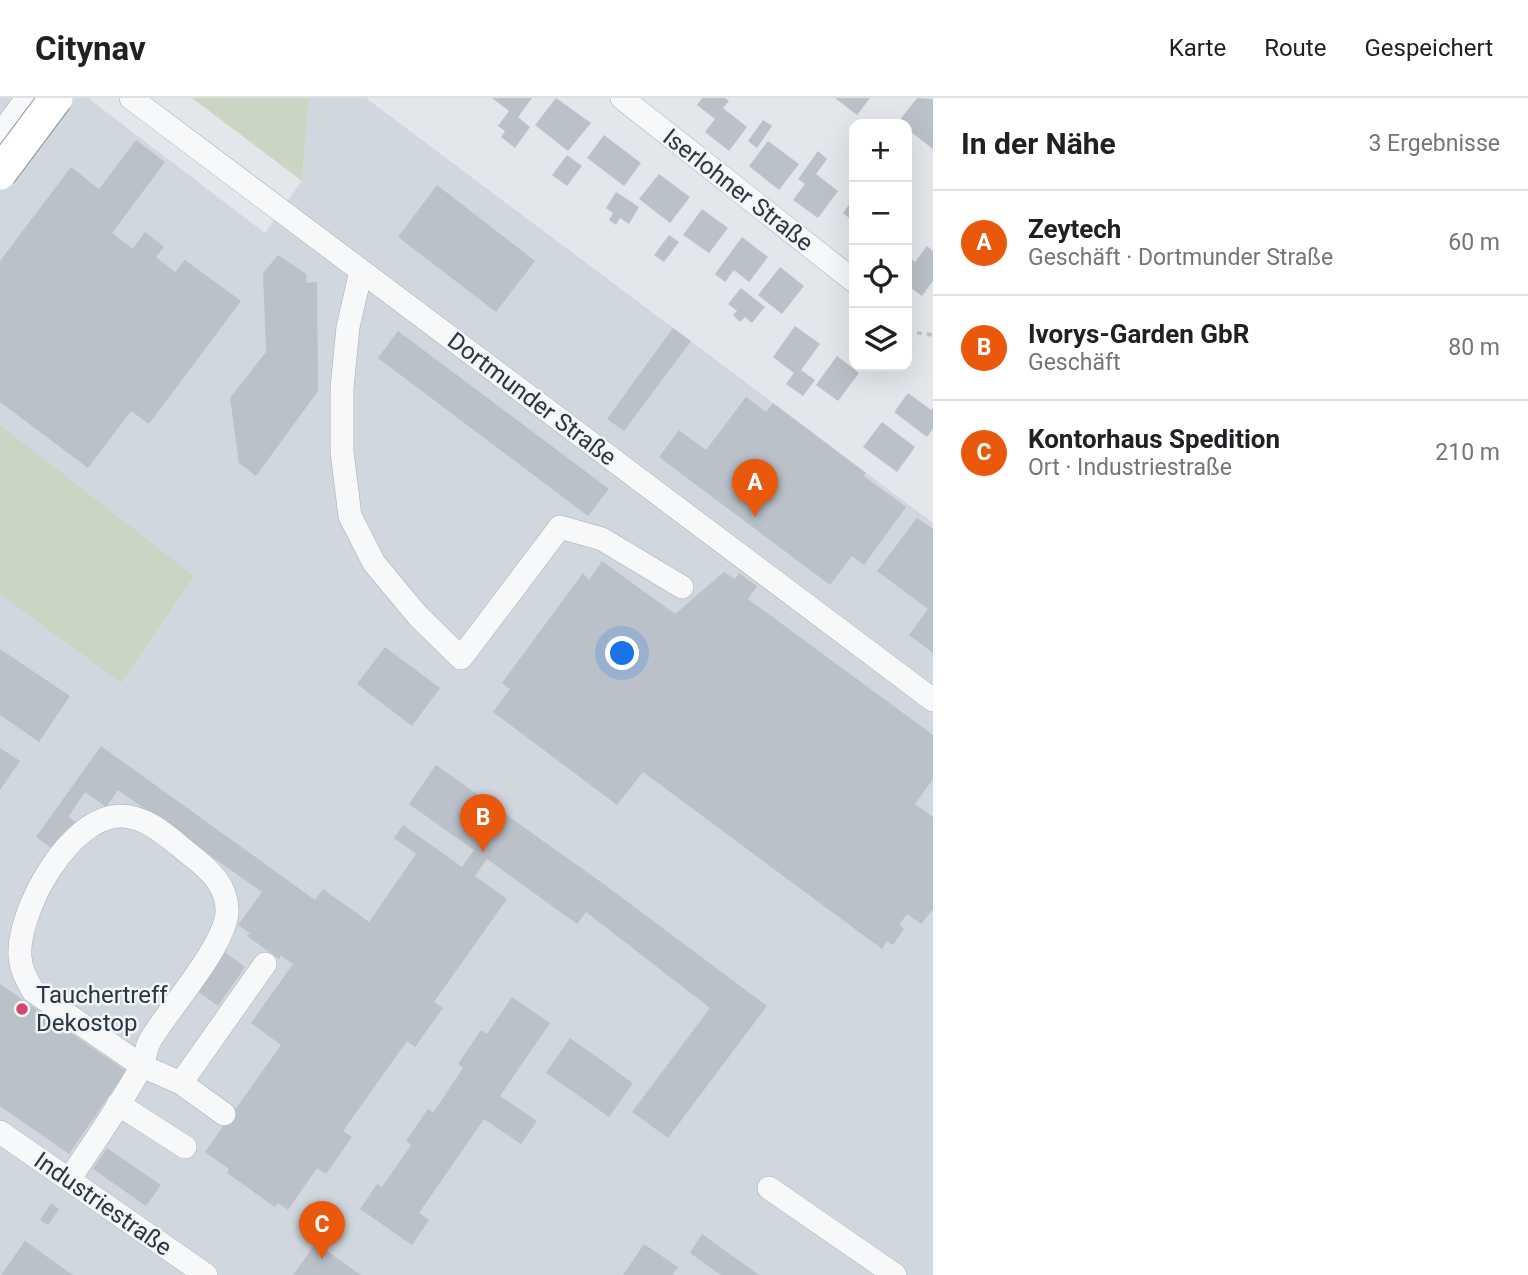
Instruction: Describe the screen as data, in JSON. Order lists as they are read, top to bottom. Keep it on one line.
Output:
{"streets":{"street":["Iserlohner Straße","Dortmunder Straße","Industriestraße"]},"places":["Tauchertreff Dekostop"],"page":{"header":"Citynav","nav":["Karte","Route","Gespeichert"],"heading":["In der Nähe","3 Ergebnisse"],"map_buttons":["+","−"],"list":[{"mark":"A","name":"Zeytech","note":"Geschäft · Dortmunder Straße","value":"60 m"},{"mark":"B","name":"Ivorys-Garden GbR","note":"Geschäft","value":"80 m"},{"mark":"C","name":"Kontorhaus Spedition","note":"Ort · Industriestraße","value":"210 m"}],"pins":["A","B","C"]}}
